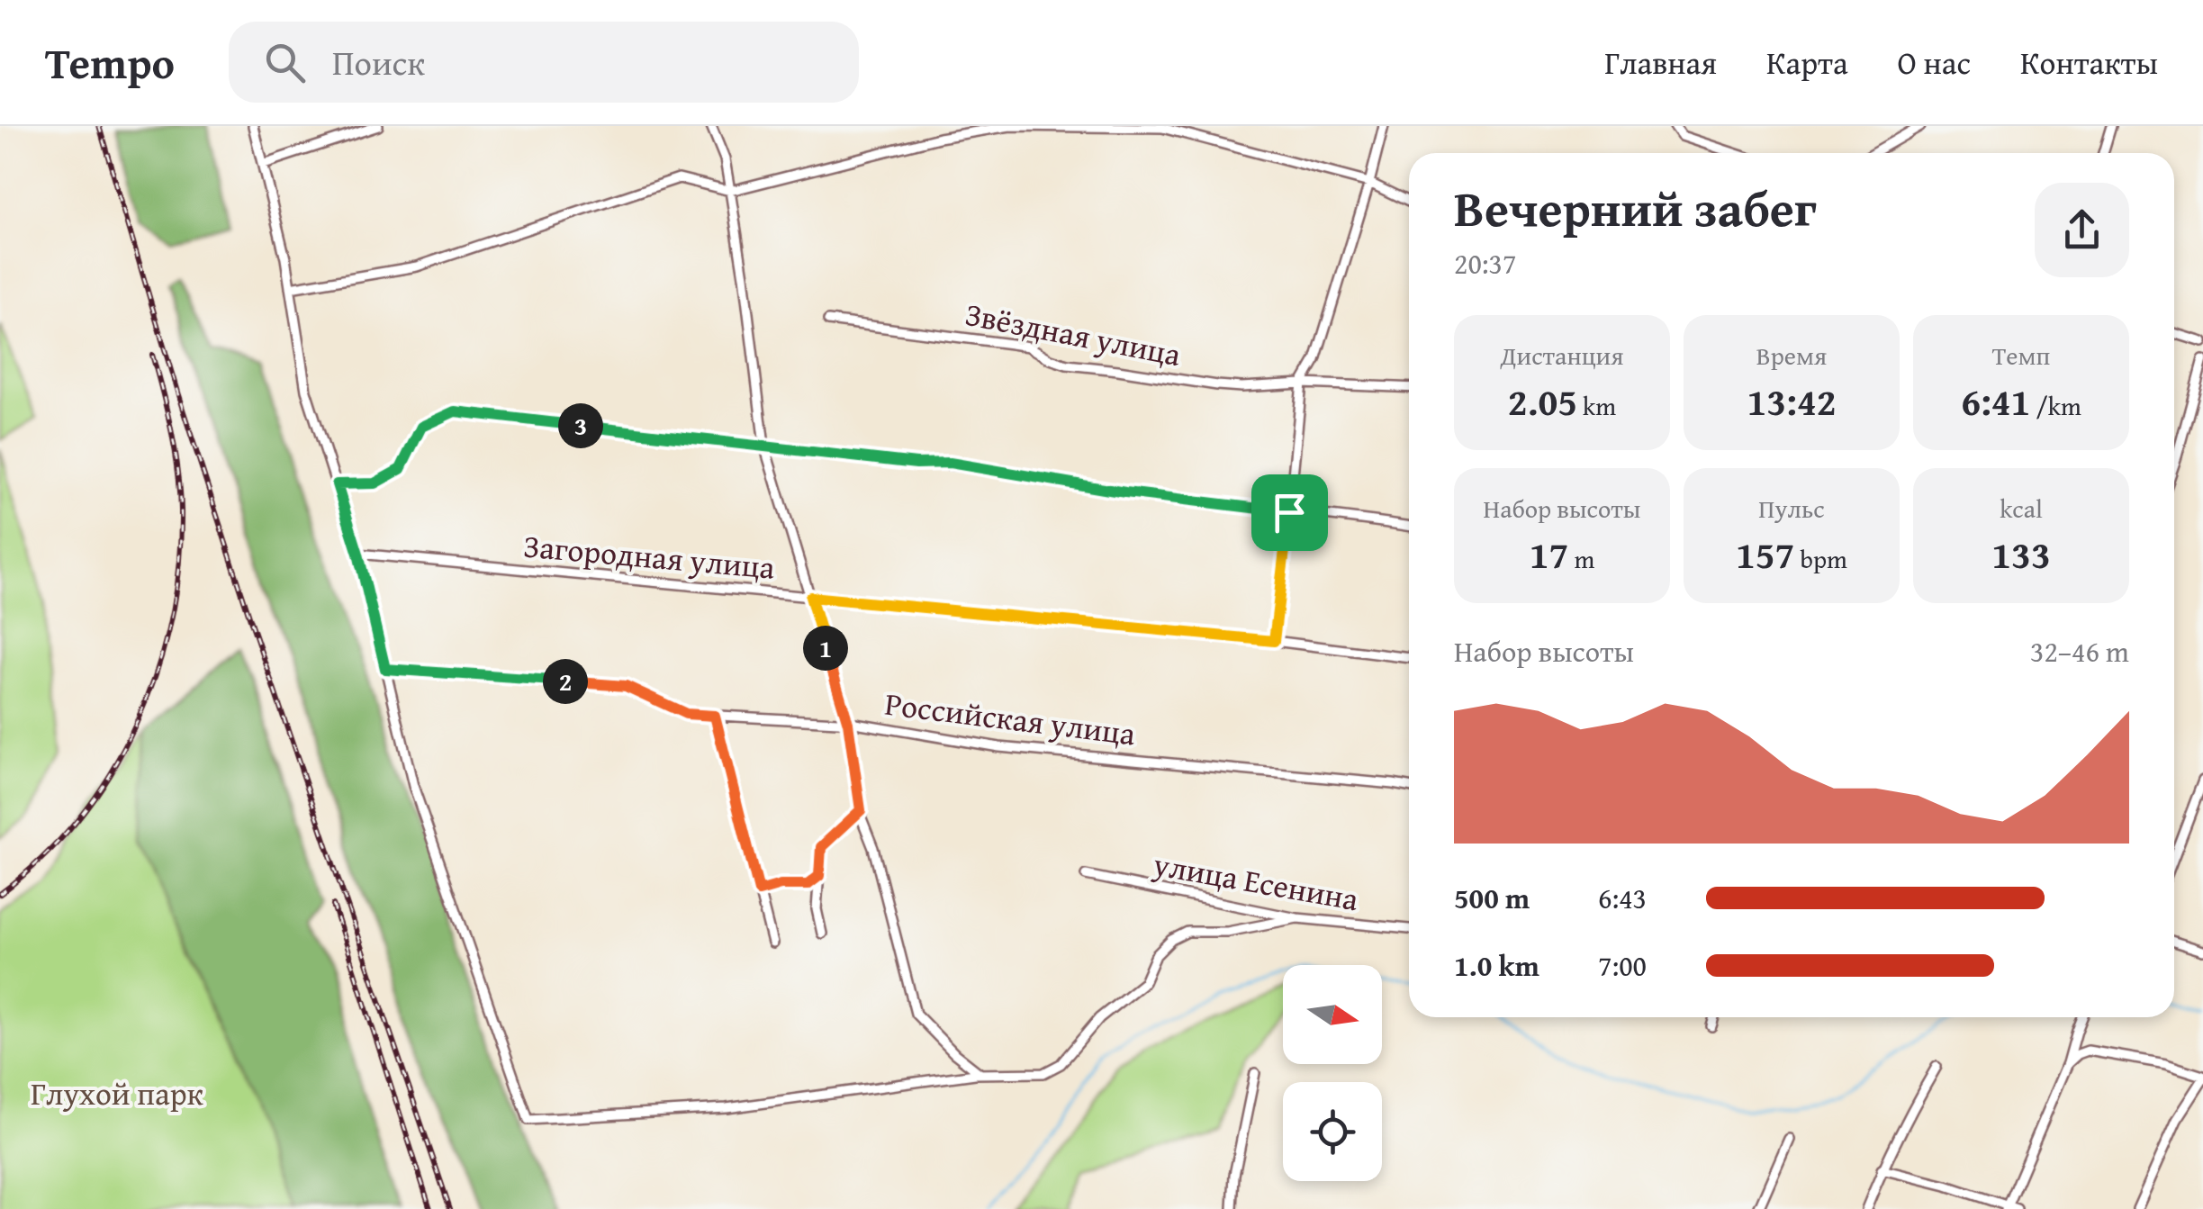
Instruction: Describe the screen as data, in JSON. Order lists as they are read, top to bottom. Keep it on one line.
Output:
{"streets":{"street":["Звёздная улица","Загородная улица","Российская улица","улица Есенина"]},"parks":["Глухой парк"],"north":"right","page":{"header":"Tempo","search":"Поиск","nav":["Главная","Карта","О нас","Контакты"],"heading":["Вечерний забег","20:37"],"stats":[["Дистанция","2.05 km"],["Время","13:42"],["Темп","6:41 /km"],["Набор высоты","17 m"],["Пульс","157 bpm"],["kcal","133"]],"pins":["3","1","2"],"chart":["Набор высоты","32–46 m"],"list":[{"name":"500 m","note":"6:43"},{"name":"1.0 km","note":"7:00"}]}}
